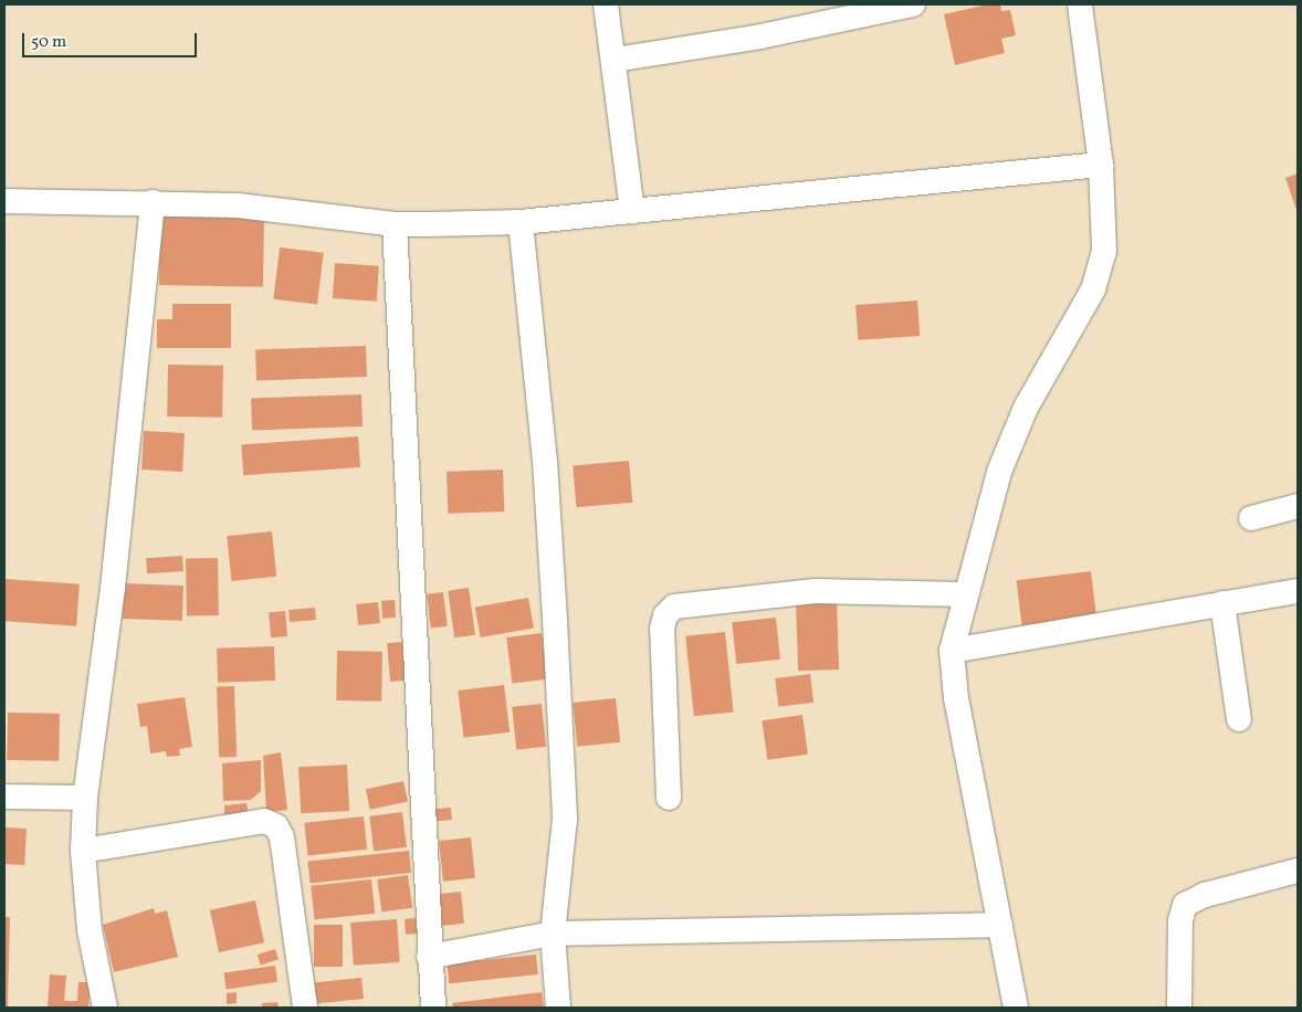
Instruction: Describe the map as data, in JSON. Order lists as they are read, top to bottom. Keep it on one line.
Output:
{"scale_bar":"50 m"}
